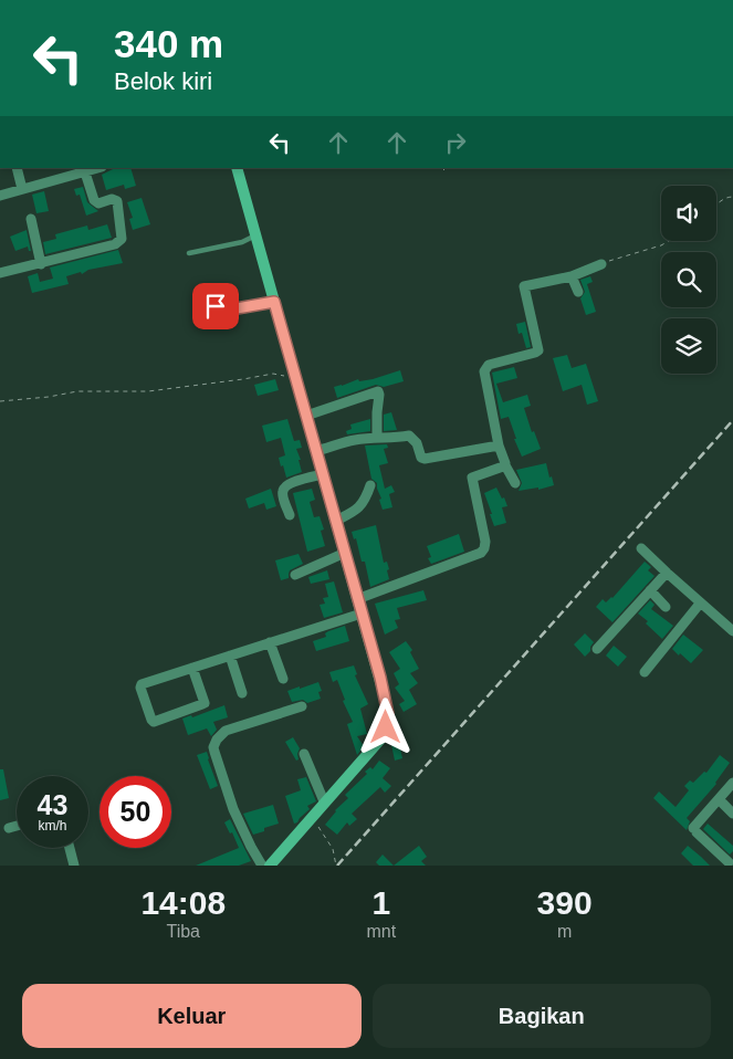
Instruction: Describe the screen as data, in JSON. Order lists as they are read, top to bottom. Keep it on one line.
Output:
{"page":{"turn":["340 m","Belok kiri"],"speed":"43 km/h","limit":"50","eta":["14:08","Tiba","1","mnt","390","m"],"buttons":["Keluar","Bagikan"]}}
